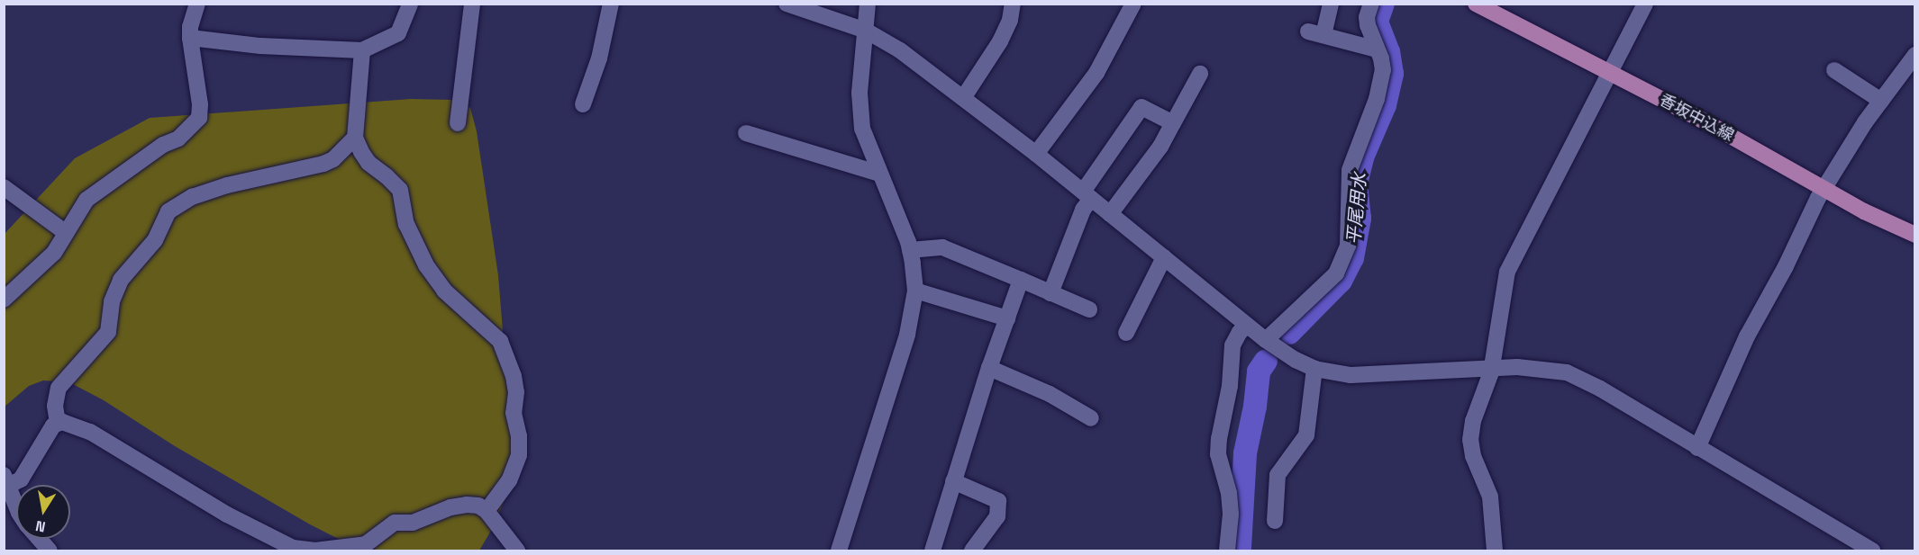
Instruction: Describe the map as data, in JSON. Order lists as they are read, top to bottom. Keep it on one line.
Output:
{"streets":{"main road":["香坂中込線"]},"water":["平尾用水"],"north":"bottom"}
